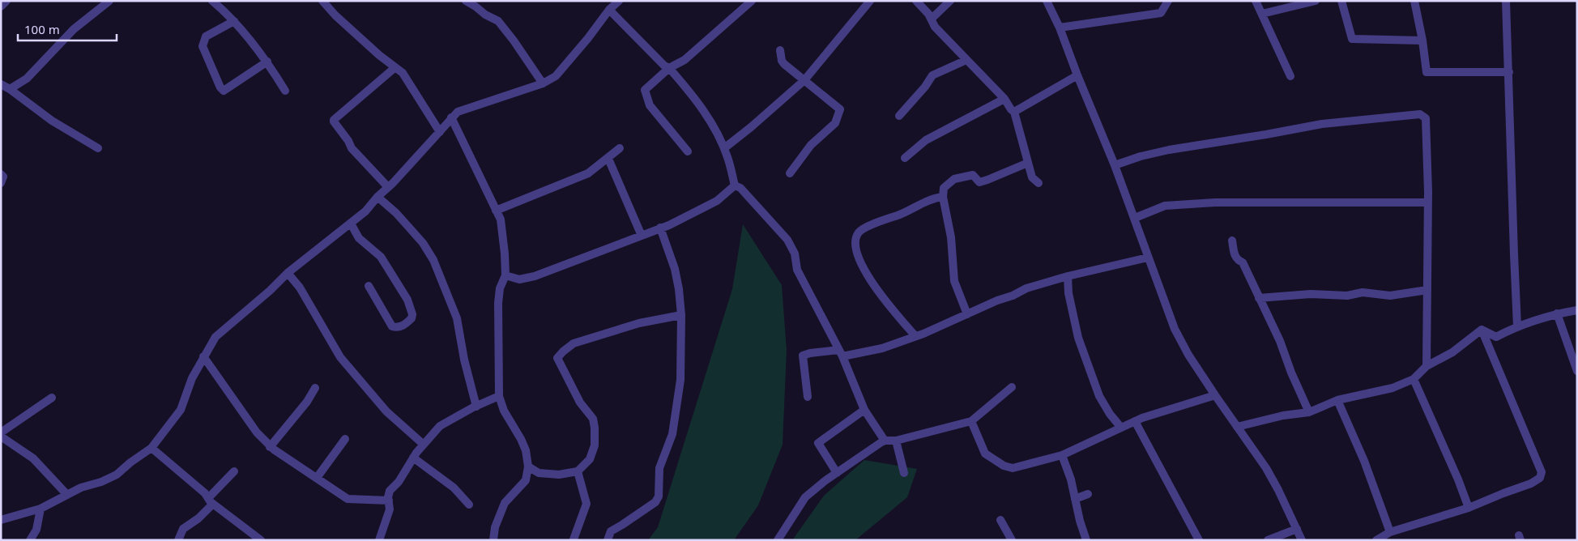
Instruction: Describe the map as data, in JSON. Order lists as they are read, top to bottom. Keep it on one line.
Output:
{"scale_bar":"100 m"}
